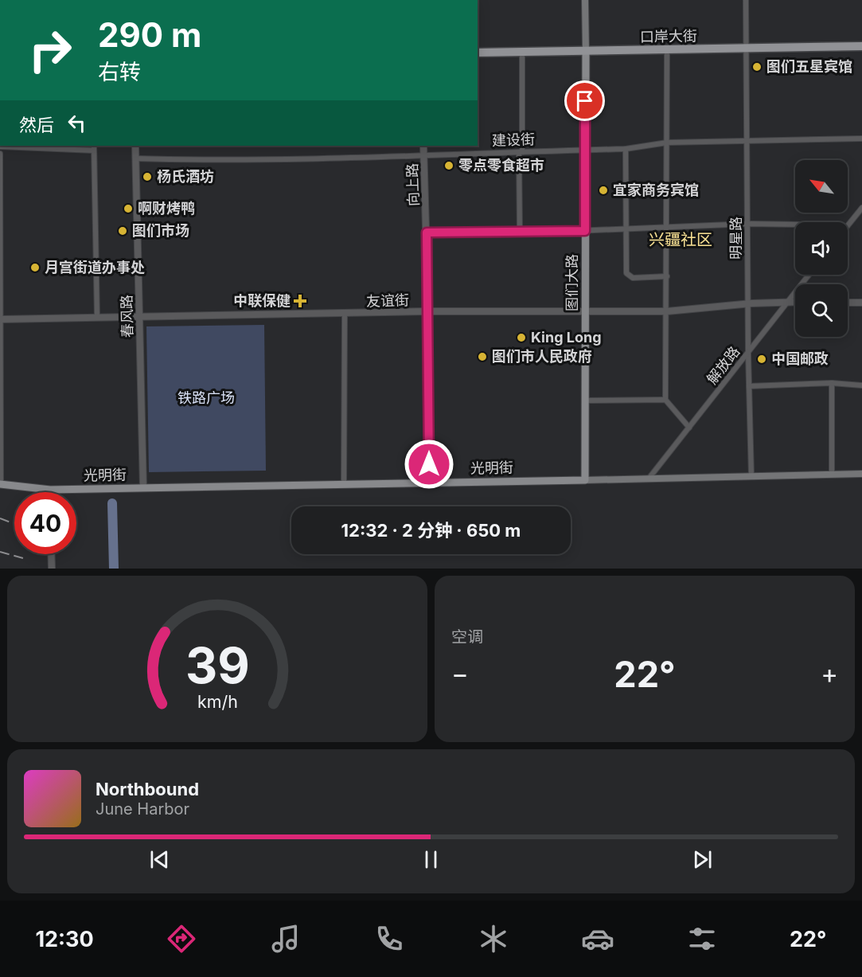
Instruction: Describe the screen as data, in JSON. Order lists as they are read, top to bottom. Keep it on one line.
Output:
{"streets":{"highway":["口岸大街"],"main road":["图们大路","光明街"],"street":["建设街","向上路","明星路","友谊街","春风路","解放路"]},"crossings":[["口岸大街","明星路"],["口岸大街","图们大路"],["建设街","向上路"],["建设街","明星路"],["建设街","图们大路"],["建设街","春风路"],["向上路","友谊街"],["向上路","光明街"],["明星路","友谊街"],["明星路","解放路"],["明星路","光明街"],["图们大路","友谊街"],["图们大路","光明街"],["友谊街","春风路"],["友谊街","解放路"],["春风路","光明街"],["解放路","光明街"]],"districts":["兴疆社区"],"parks":["铁路广场"],"places":{"other":["图们五星宾馆","零点零食超市","杨氏酒坊","宜家商务宾馆","啊财烤鸭","图们市场","月宫街道办事处","King Long","图们市人民政府","中国邮政"],"health":["中联保健"]},"north":"top left","page":{"turn":["290 m","右转"],"then":"然后","limit":"40","trip":"12:32 · 2 分钟 · 650 m","tile":"空调","heat":["−","22°","+"],"song":["Northbound","June Harbor"],"tabs":["12:30","22°"],"gauge":["39","km/h"]}}
